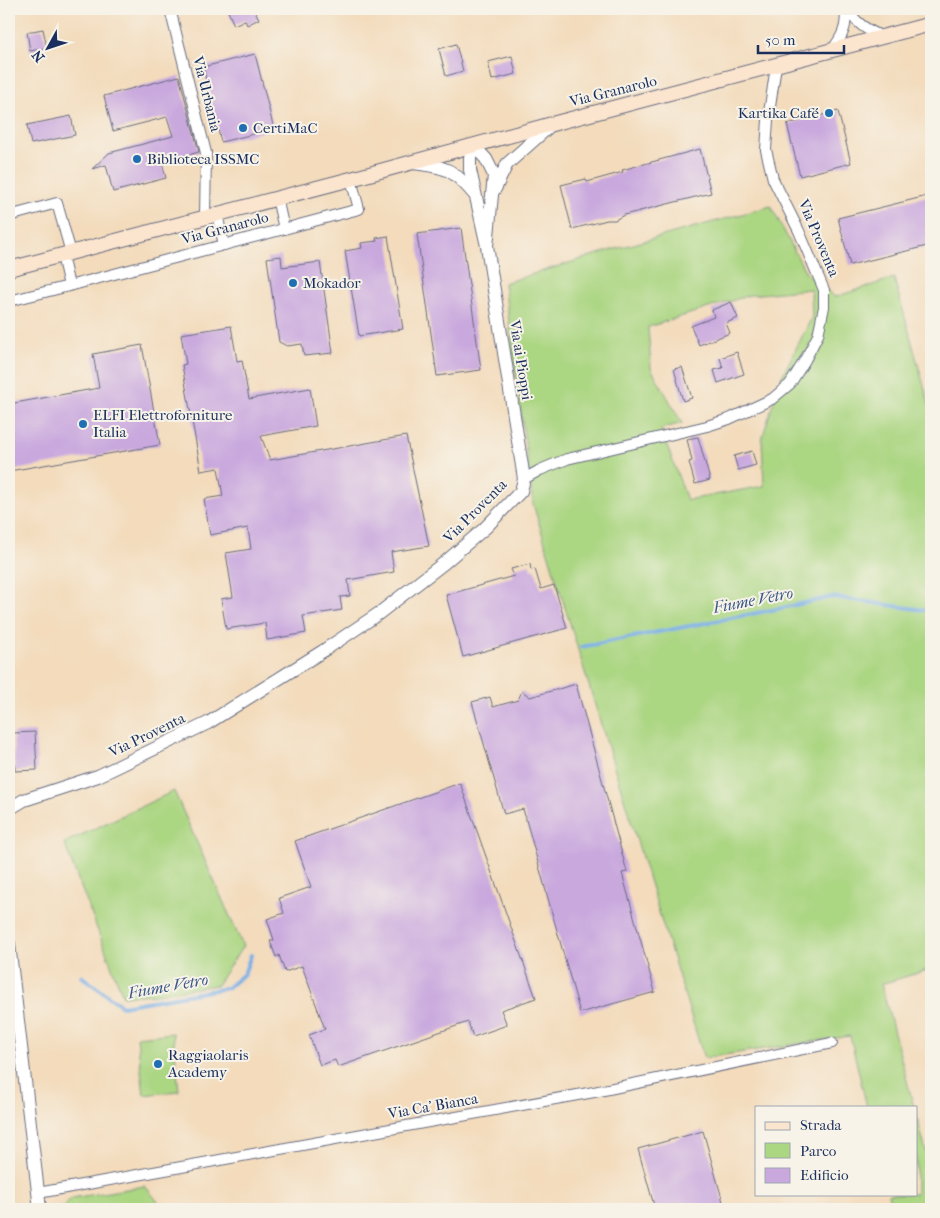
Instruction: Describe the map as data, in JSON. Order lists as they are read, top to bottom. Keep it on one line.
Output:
{"streets":{"main road":["Via Granarolo"],"street":["Via Urbania","Via Proventa","Via ai Pioppi","Via Ca' Bianca"]},"crossings":[["Via Granarolo","Via Urbania"],["Via Granarolo","Via Proventa"],["Via Granarolo","Via ai Pioppi"],["Via Proventa","Via ai Pioppi"]],"water":["Fiume Vetro"],"places":["Kartika Café","CertiMaC","Biblioteca ISSMC","Mokador","ELFI Elettroforniture Italia","Raggiaolaris Academy"],"legend":["Strada","Parco","Edificio"],"scale_bar":"50 m","north":"bottom left"}
